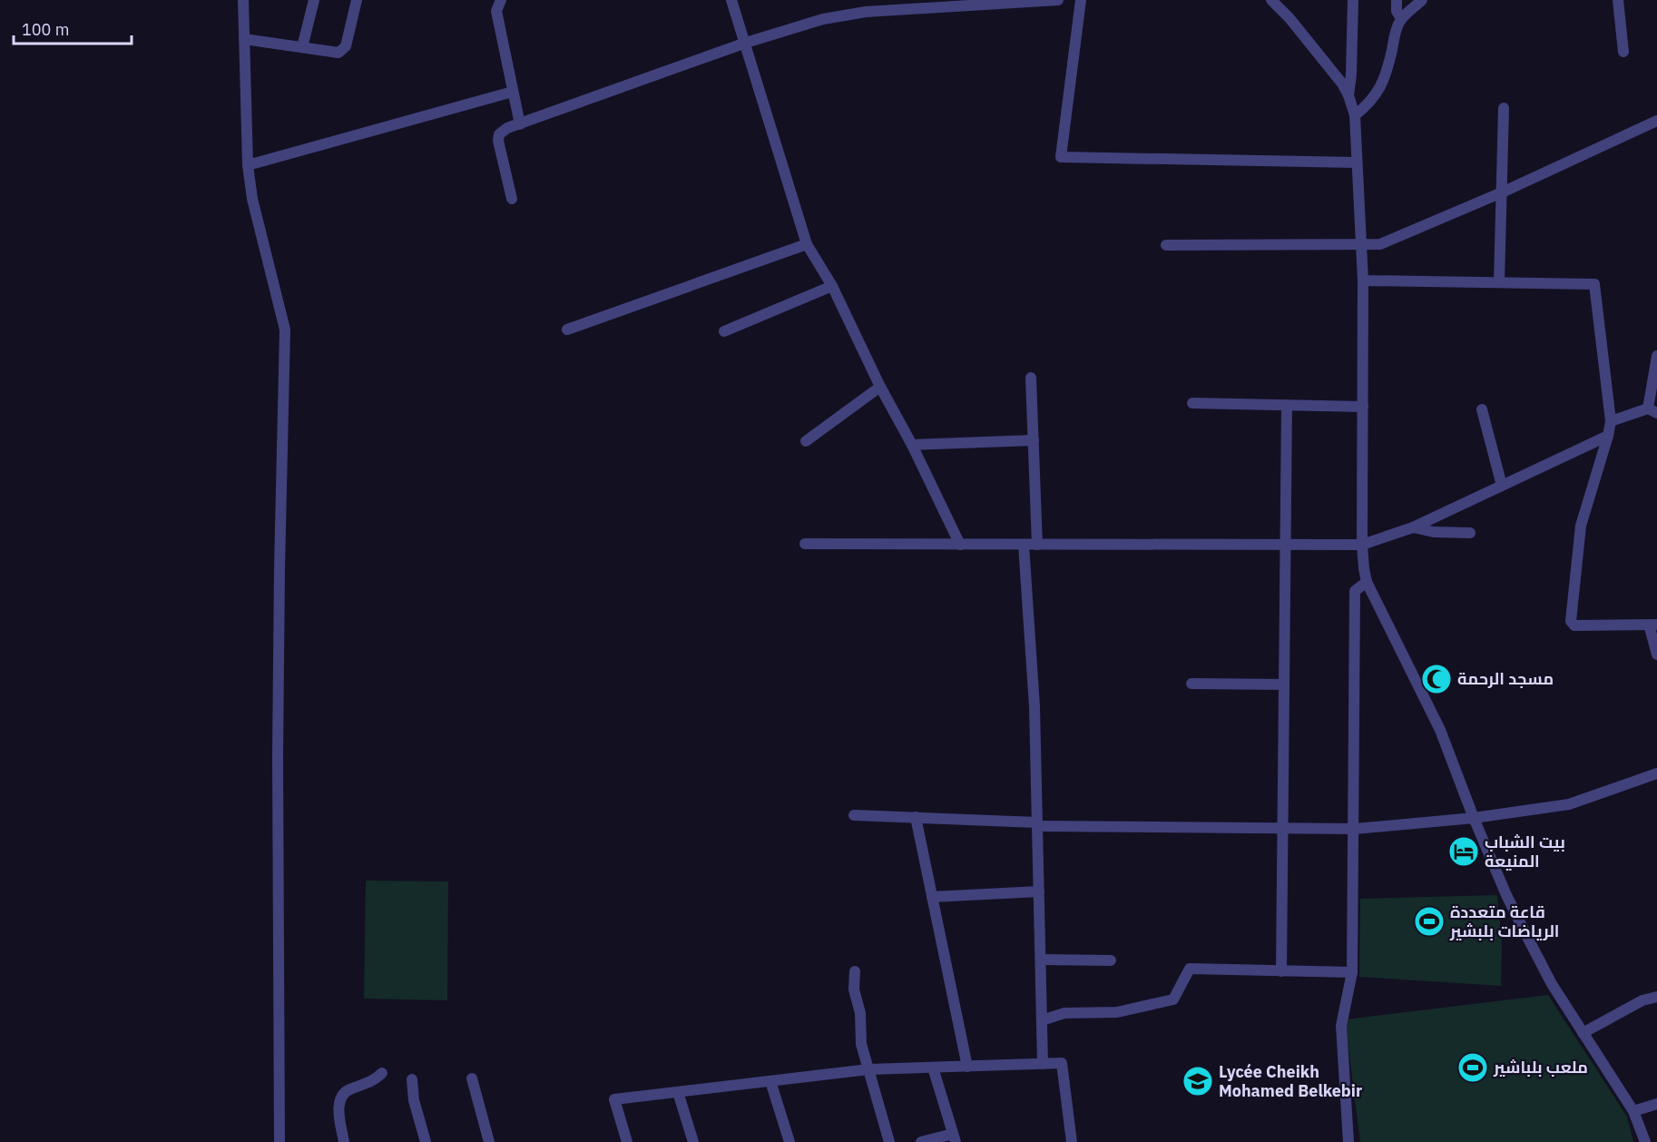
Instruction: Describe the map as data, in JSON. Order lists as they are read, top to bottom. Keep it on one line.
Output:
{"places":{"mosque":["مسجد الرحمة"],"hotel":["بيت الشباب المنيعة"],"sports":["قاعة متعددة الرياضات بلبشير","ملعب بلباشير"],"school or university":["Lycée Cheikh Mohamed Belkebir"]},"scale_bar":"100 m"}
